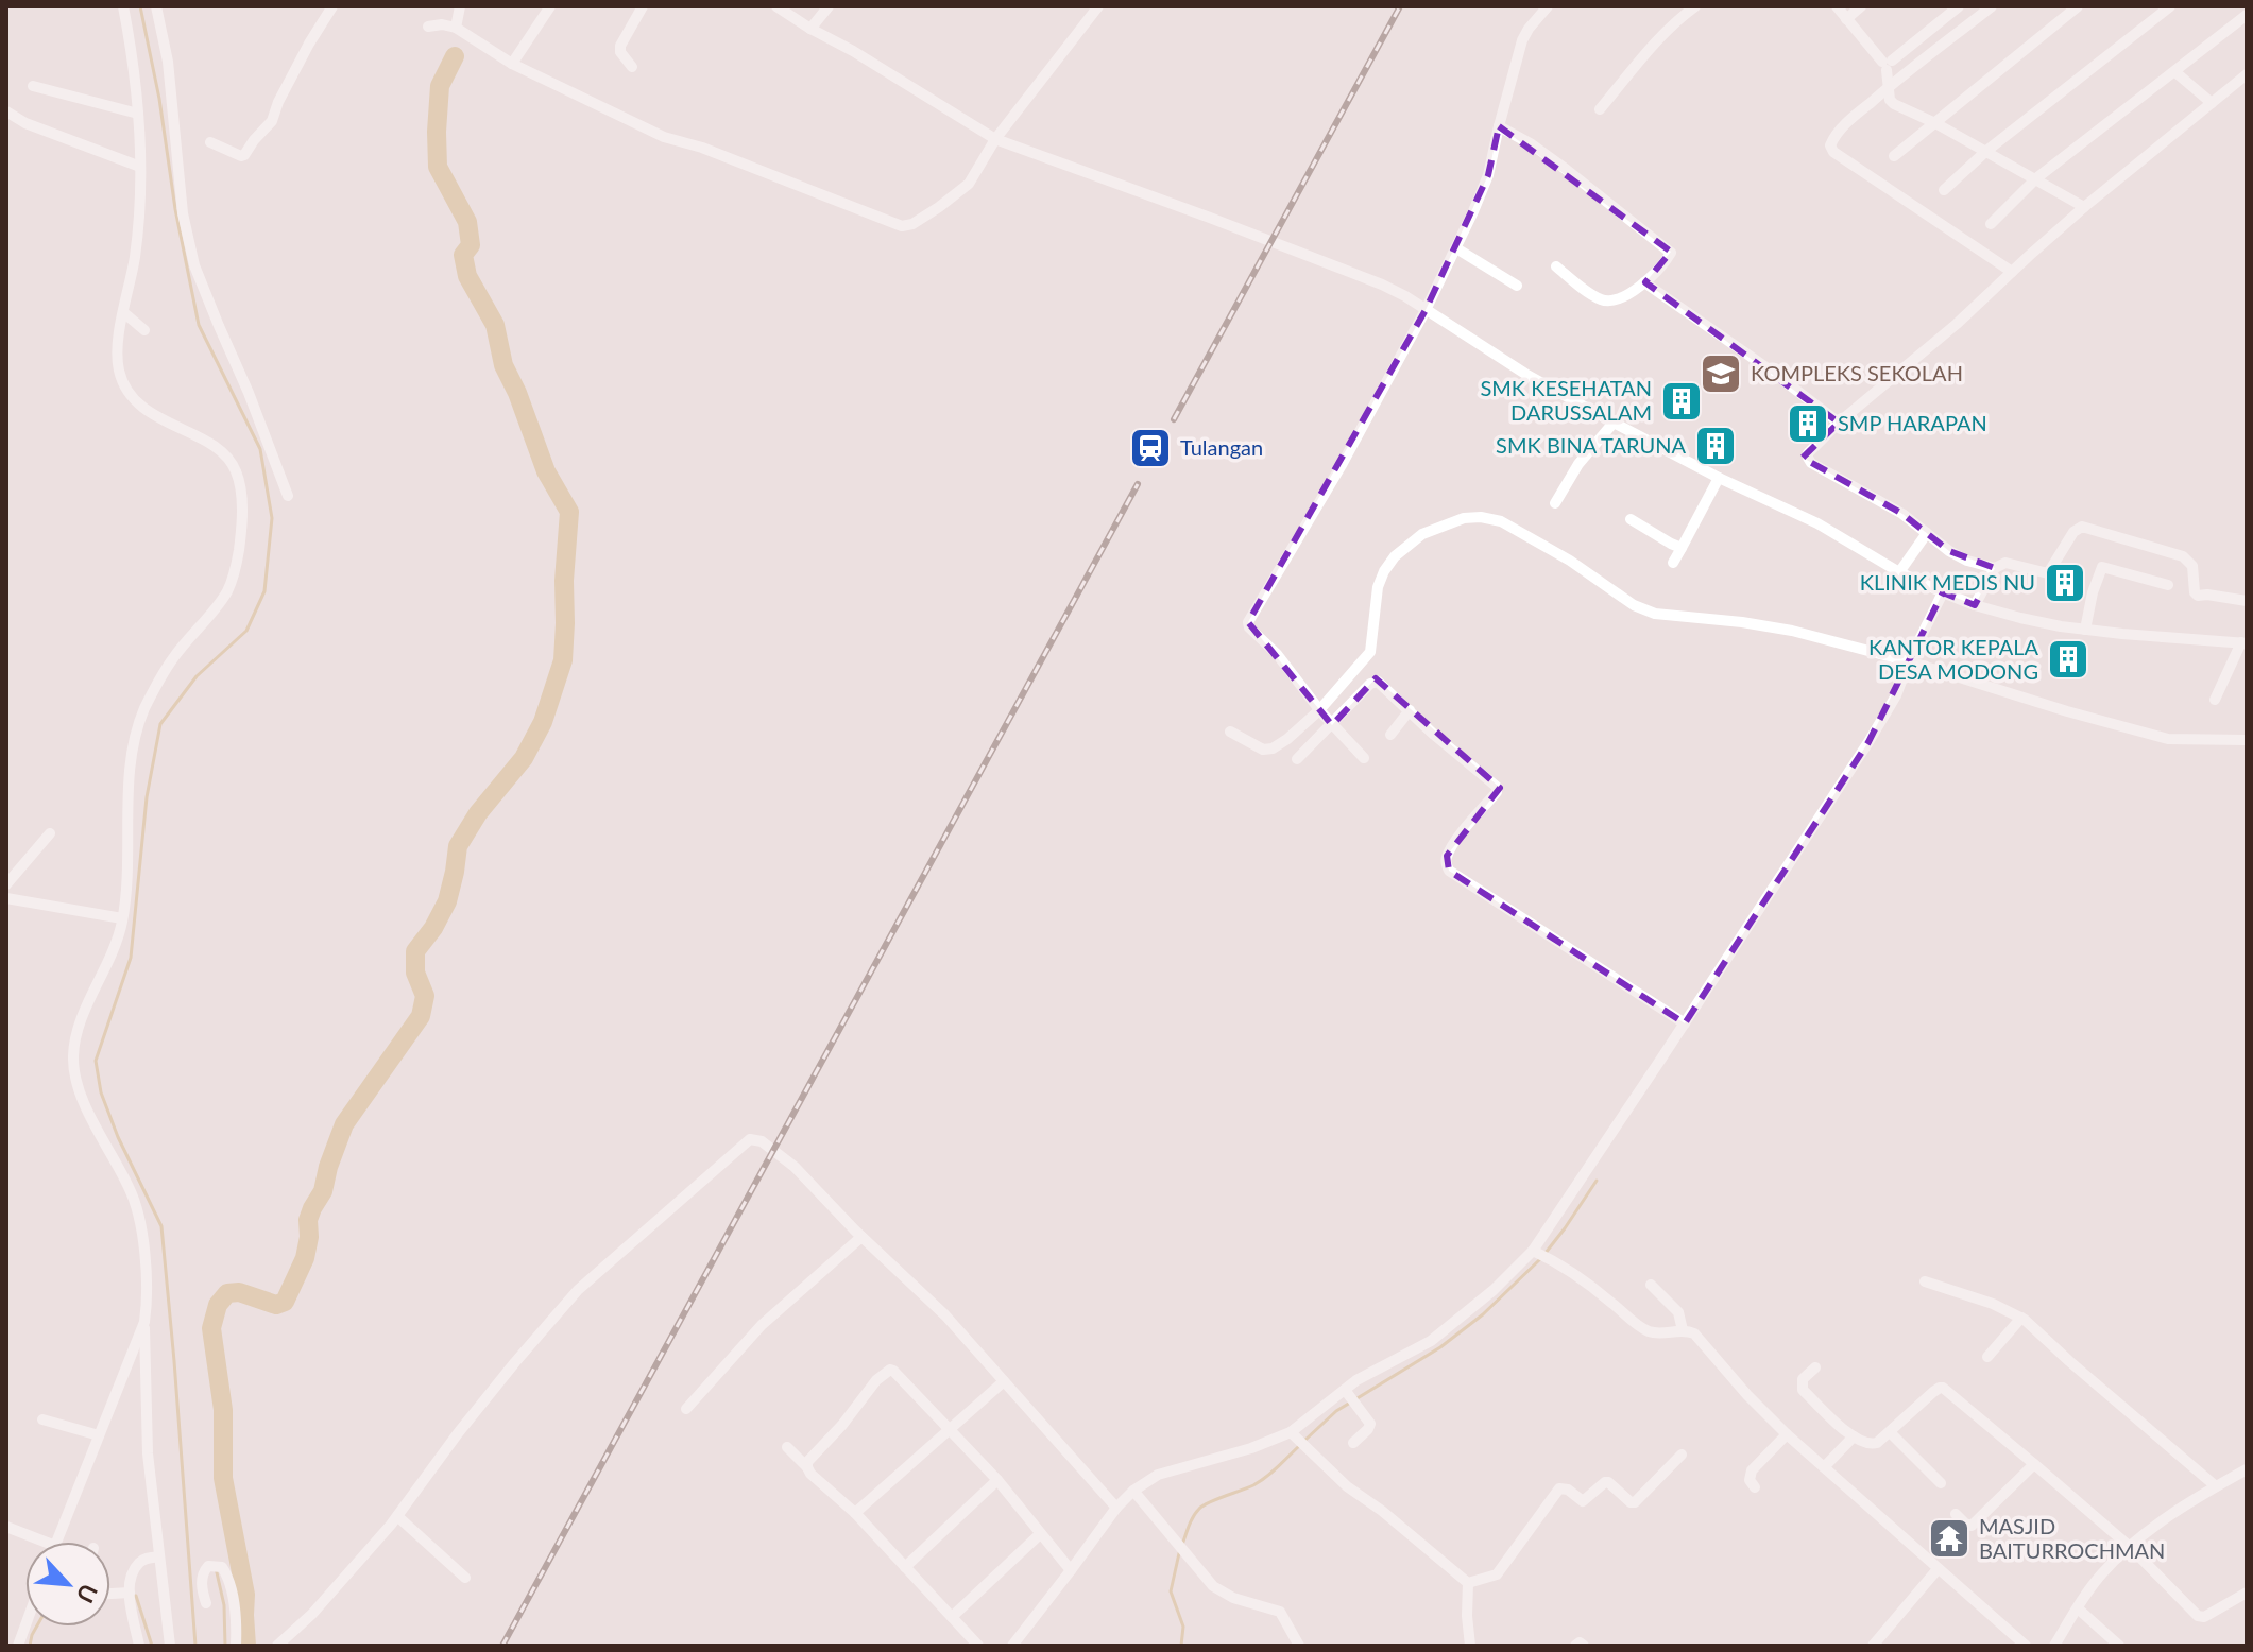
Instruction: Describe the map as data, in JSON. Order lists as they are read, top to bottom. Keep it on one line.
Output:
{"places":{"school or university":["KOMPLEKS SEKOLAH"],"building":["SMK KESEHATAN DARUSSALAM","SMP HARAPAN","SMK BINA TARUNA","KLINIK MEDIS NU","KANTOR KEPALA DESA MODONG"],"station":["Tulangan"],"temple":["MASJID BAITURROCHMAN"]},"north":"bottom right"}
